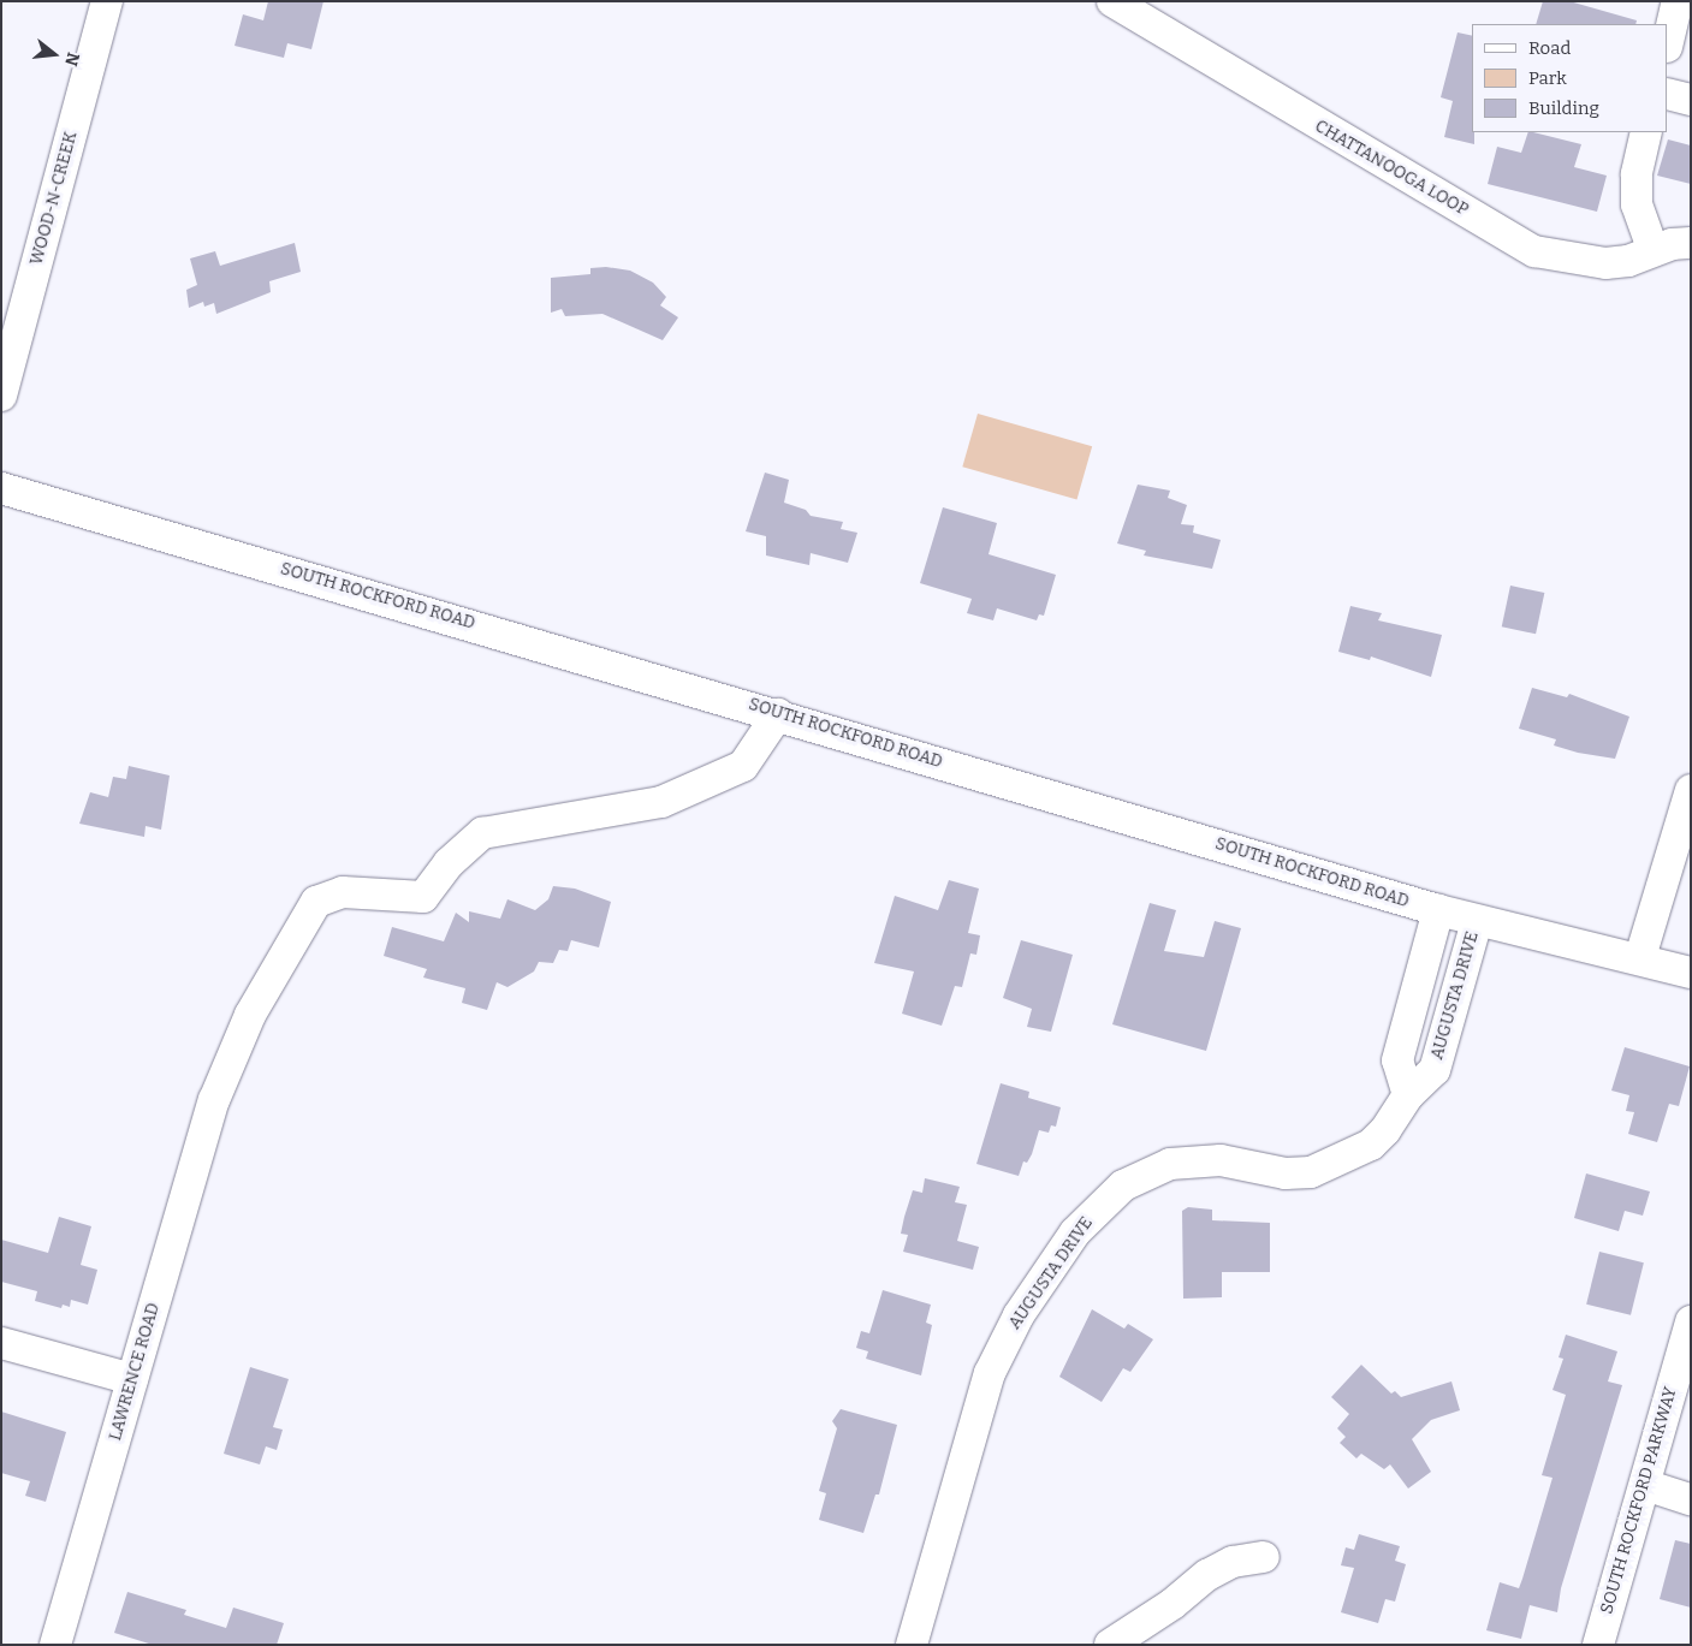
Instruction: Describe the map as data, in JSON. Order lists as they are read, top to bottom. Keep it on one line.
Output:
{"streets":{"street":["CHATTANOOGA LOOP","WOOD-N-CREEK","SOUTH ROCKFORD ROAD","AUGUSTA DRIVE","LAWRENCE ROAD","SOUTH ROCKFORD PARKWAY"]},"crossings":[["SOUTH ROCKFORD ROAD","AUGUSTA DRIVE"],["SOUTH ROCKFORD ROAD","LAWRENCE ROAD"]],"legend":["Road","Park","Building"],"north":"right"}
